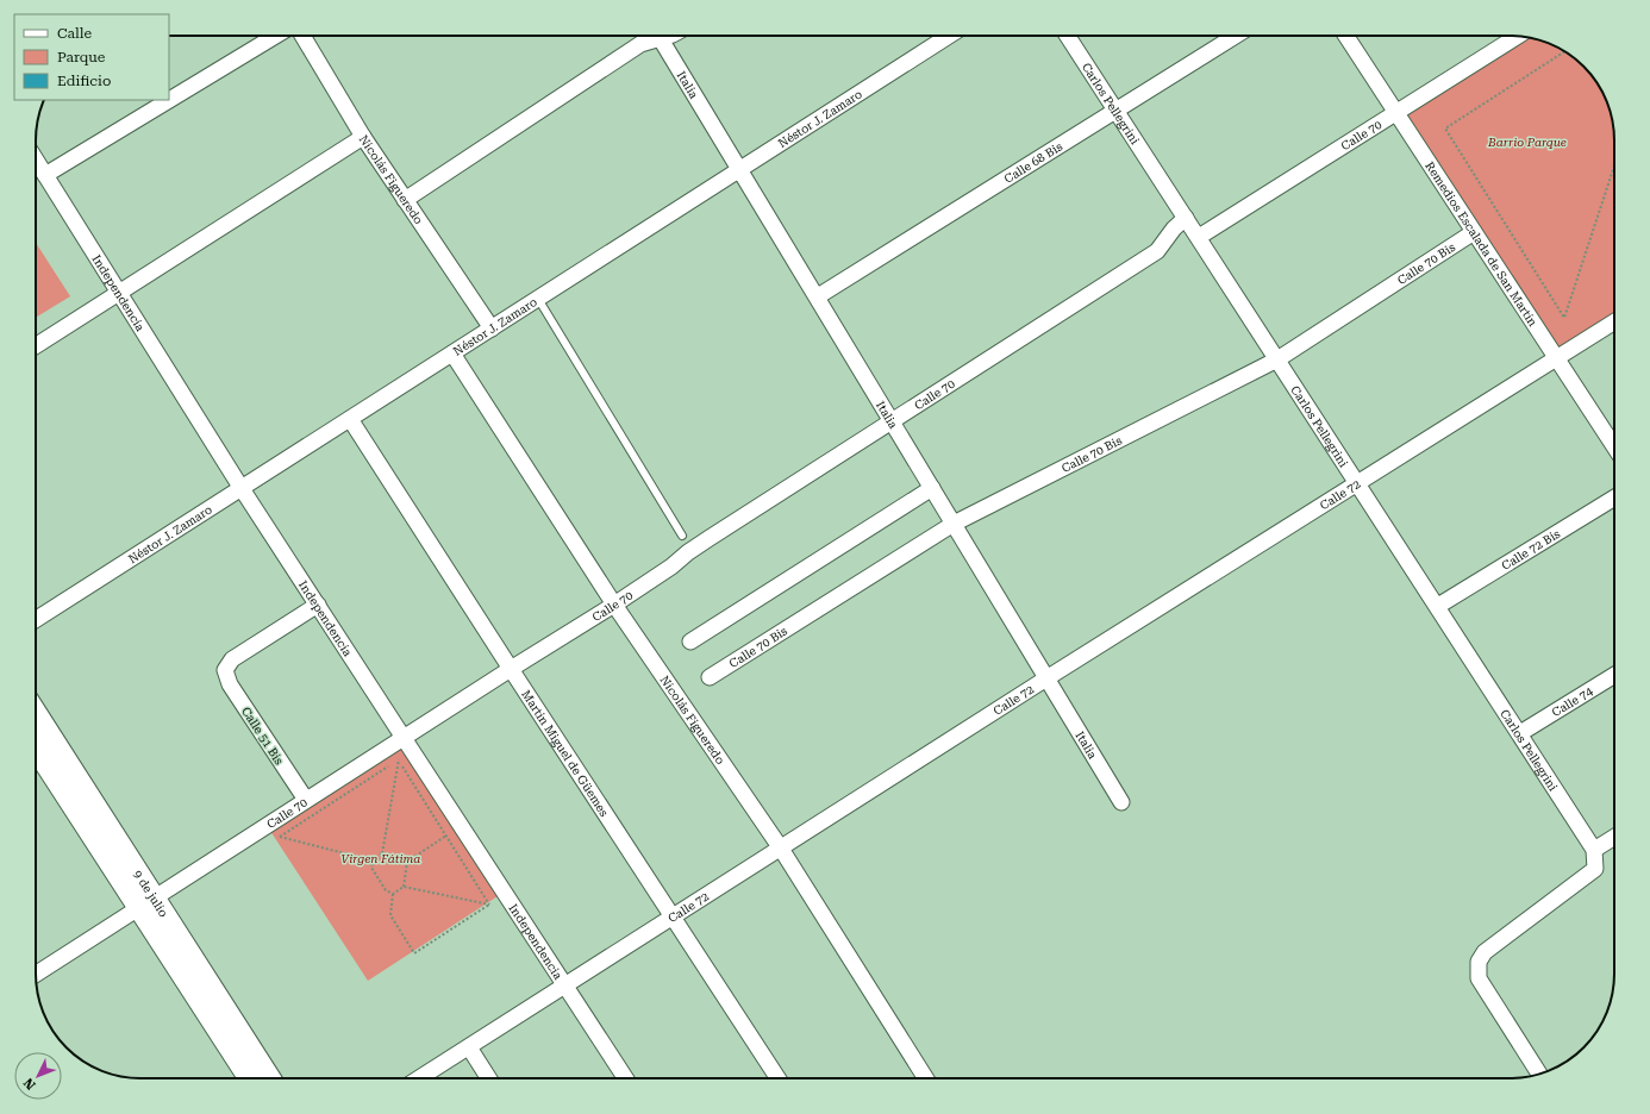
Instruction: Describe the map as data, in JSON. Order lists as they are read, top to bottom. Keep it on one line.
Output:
{"streets":{"main road":["9 de julio"],"street":["Italia","Carlos Pellegrini","Néstor J. Zamaro","Calle 70","Calle 68 Bis","Nicolás Figueredo","Remedios Escalada de San Martín","Calle 70 Bis","Independencia","Calle 72","Calle 72 Bis","Calle 74","Calle 51 Bis","Martin Miguel de Güemes"]},"crossings":[["Italia","Néstor J. Zamaro"],["Italia","Calle 70"],["Italia","Calle 68 Bis"],["Italia","Calle 70 Bis"],["Italia","Calle 72"],["Carlos Pellegrini","Calle 70"],["Carlos Pellegrini","Calle 68 Bis"],["Carlos Pellegrini","Calle 70 Bis"],["Carlos Pellegrini","Calle 72"],["Carlos Pellegrini","Calle 72 Bis"],["Carlos Pellegrini","Calle 74"],["Néstor J. Zamaro","Nicolás Figueredo"],["Néstor J. Zamaro","Independencia"],["Néstor J. Zamaro","Martin Miguel de Güemes"],["Calle 70","Nicolás Figueredo"],["Calle 70","Remedios Escalada de San Martín"],["Calle 70","Independencia"],["Calle 70","Calle 51 Bis"],["Calle 70","Martin Miguel de Güemes"],["Calle 70","9 de julio"],["Nicolás Figueredo","Calle 72"],["Remedios Escalada de San Martín","Calle 70 Bis"],["Remedios Escalada de San Martín","Calle 72"],["Independencia","Calle 72"],["Independencia","Calle 51 Bis"],["Calle 72","Martin Miguel de Güemes"]],"parks":["Barrio Parque","Virgen Fátima"],"legend":["Calle","Parque","Edificio"],"north":"bottom left"}
